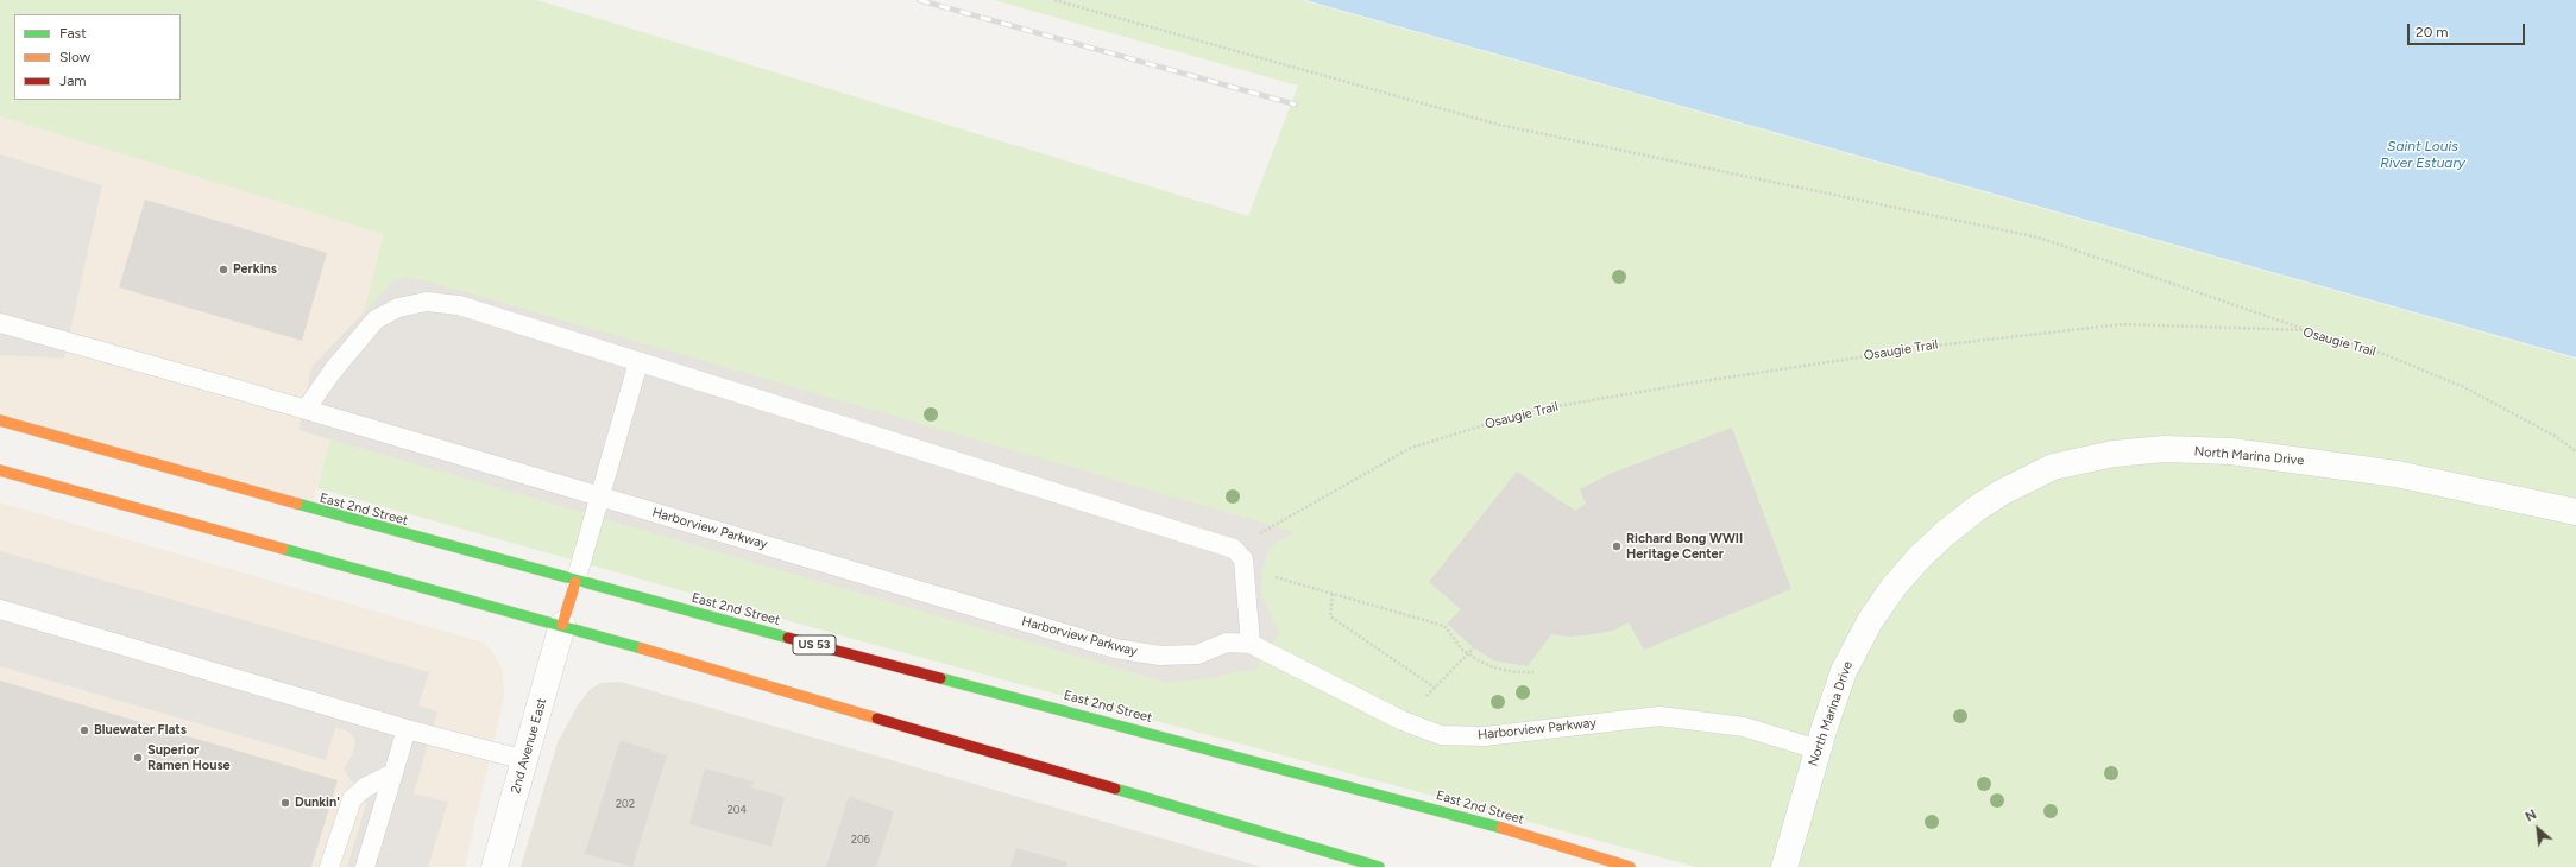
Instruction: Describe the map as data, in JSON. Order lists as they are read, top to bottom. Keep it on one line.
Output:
{"streets":{"highway":["East 2nd Street","US 53"],"street":["North Marina Drive","2nd Avenue East"],"lane":["Harborview Parkway"],"path":["Osaugie Trail"]},"crossings":[["North Marina Drive","Harborview Parkway"]],"water":["Saint Louis River Estuary"],"places":["Perkins","Richard Bong WWII Heritage Center","Bluewater Flats","Superior Ramen House","Dunkin'"],"house_numbers":["202","204","206"],"legend":["Fast","Slow","Jam"],"scale_bar":"20 m","north":"top left"}
